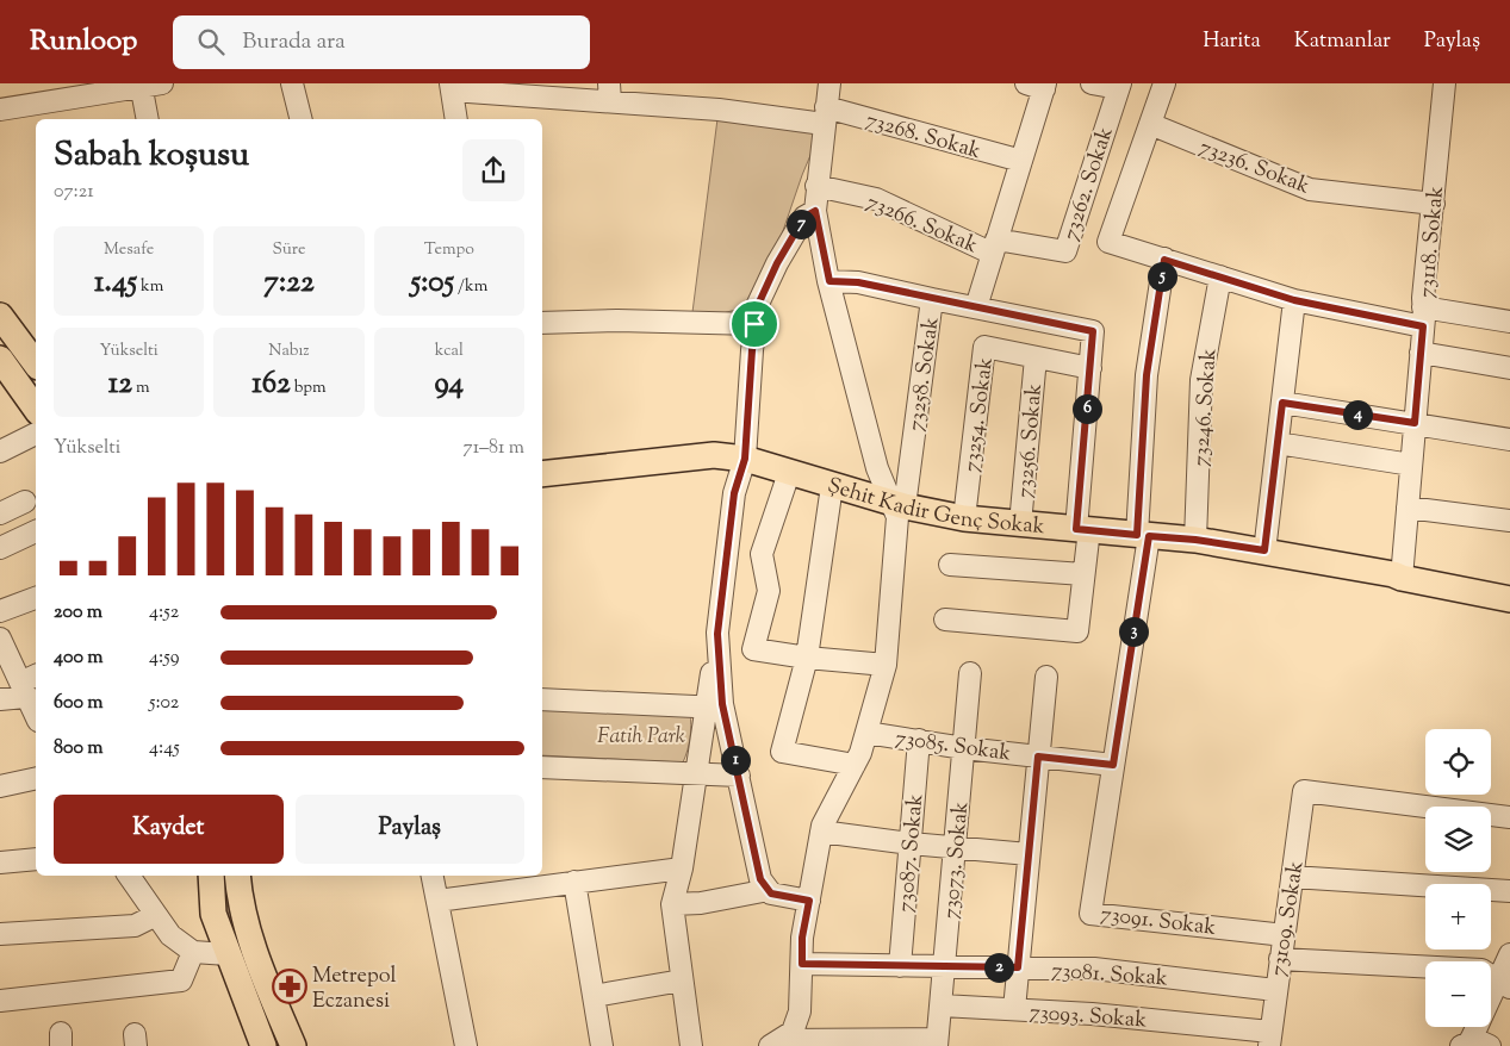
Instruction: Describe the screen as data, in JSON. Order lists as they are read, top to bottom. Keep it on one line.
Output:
{"streets":{"main road":["Şehit Kadir Genç Sokak"],"street":["73268. Sokak","73236. Sokak","73262. Sokak","73266. Sokak","73118. Sokak","73258. Sokak","73246. Sokak","73254. Sokak","73256. Sokak","73085. Sokak","73087. Sokak","73073. Sokak","73109. Sokak","73091. Sokak","73081. Sokak","73093. Sokak"]},"crossings":[["73236. Sokak","73118. Sokak"],["73262. Sokak","73266. Sokak"],["73118. Sokak","Şehit Kadir Genç Sokak"],["73258. Sokak","73254. Sokak"],["73258. Sokak","Şehit Kadir Genç Sokak"],["73246. Sokak","Şehit Kadir Genç Sokak"],["73254. Sokak","73256. Sokak"],["73254. Sokak","Şehit Kadir Genç Sokak"],["73256. Sokak","Şehit Kadir Genç Sokak"],["Şehit Kadir Genç Sokak","73091. Sokak"],["73085. Sokak","73087. Sokak"],["73085. Sokak","73073. Sokak"],["73085. Sokak","73091. Sokak"],["73087. Sokak","73081. Sokak"],["73073. Sokak","73081. Sokak"],["73073. Sokak","73093. Sokak"],["73109. Sokak","73091. Sokak"],["73109. Sokak","73081. Sokak"],["73109. Sokak","73093. Sokak"]],"parks":["Fatih Park"],"places":{"pharmacy":["Metrepol Eczanesi"]},"page":{"header":"Runloop","search":"Burada ara","nav":["Harita","Katmanlar","Paylaş"],"heading":["Sabah koşusu","07:21"],"pins":["7","5","6","4","3","1","2"],"stats":[["Mesafe","1.45 km"],["Süre","7:22"],["Tempo","5:05 /km"],["Yükselti","12 m"],["Nabız","162 bpm"],["kcal","94"]],"chart":["Yükselti","71–81 m"],"list":[{"name":"200 m","note":"4:52"},{"name":"400 m","note":"4:59"},{"name":"600 m","note":"5:02"},{"name":"800 m","note":"4:45"}],"map_buttons":["+","−"],"buttons":["Kaydet","Paylaş"]}}
